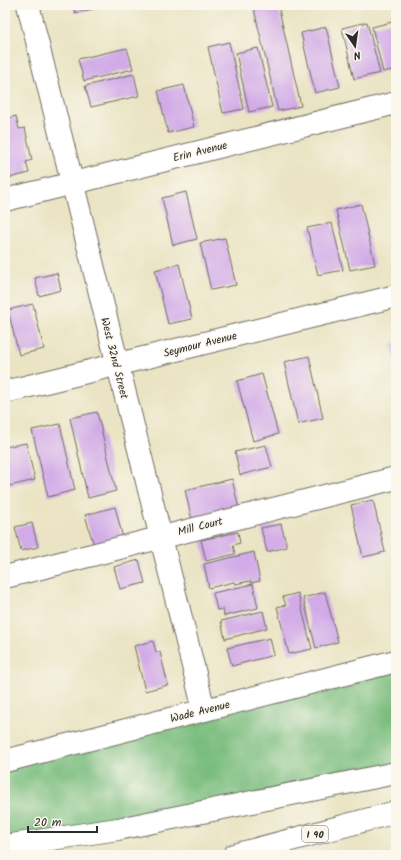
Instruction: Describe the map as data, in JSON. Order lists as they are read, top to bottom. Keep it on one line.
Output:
{"streets":{"main road":["Erin Avenue","Seymour Avenue","West 32nd Street","Mill Court","Wade Avenue","I 90"]},"crossings":[["Erin Avenue","West 32nd Street"],["Seymour Avenue","West 32nd Street"],["West 32nd Street","Mill Court"],["West 32nd Street","Wade Avenue"]],"scale_bar":"20 m","north":"bottom"}
